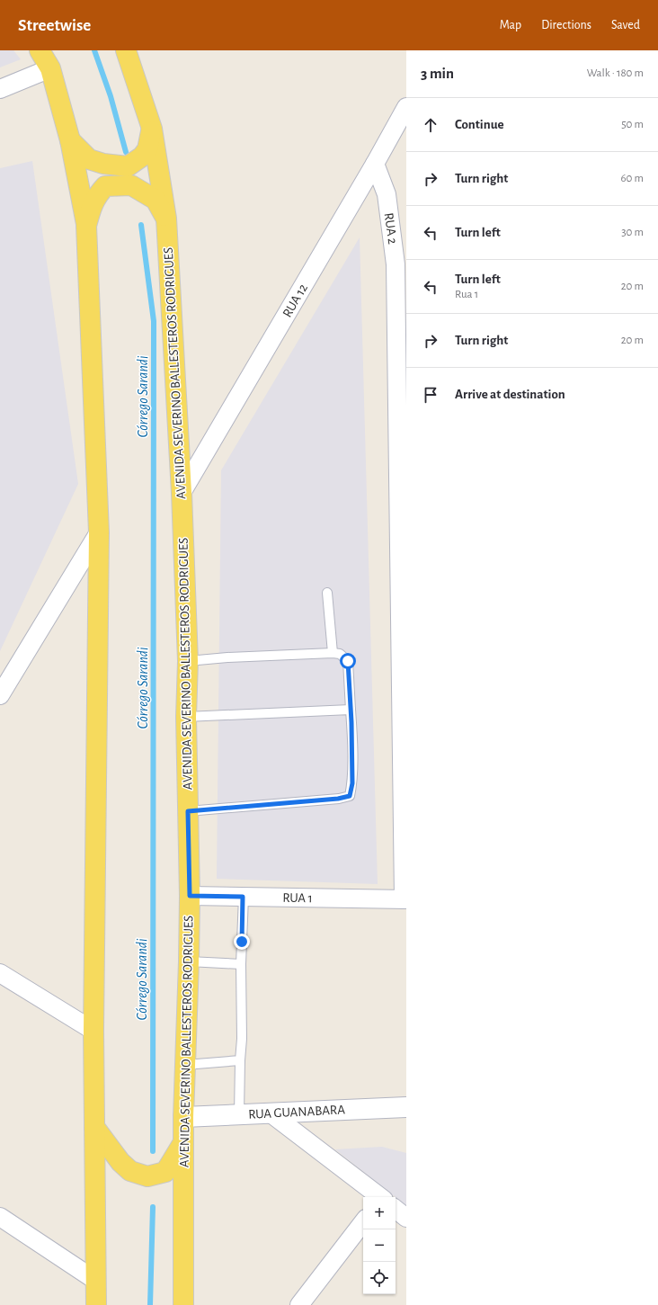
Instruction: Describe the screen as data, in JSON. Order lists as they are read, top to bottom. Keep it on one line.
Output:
{"streets":{"main road":["AVENIDA SEVERINO BALLESTEROS RODRIGUES"],"street":["RUA 2","RUA 12","RUA 1","RUA GUANABARA"]},"crossings":[["RUA 2","RUA 12"],["RUA 2","RUA 1"],["RUA 12","AVENIDA SEVERINO BALLESTEROS RODRIGUES"],["AVENIDA SEVERINO BALLESTEROS RODRIGUES","RUA 1"],["AVENIDA SEVERINO BALLESTEROS RODRIGUES","RUA GUANABARA"]],"water":["Córrego Sarandi"],"page":{"header":"Streetwise","nav":["Map","Directions","Saved"],"heading":["3 min","Walk · 180 m"],"list":[["Continue","50 m"],["Turn right","60 m"],["Turn left","30 m"],["Turn left","Rua 1","20 m"],["Turn right","20 m"],"Arrive at destination"],"map_buttons":["+","−"]}}
